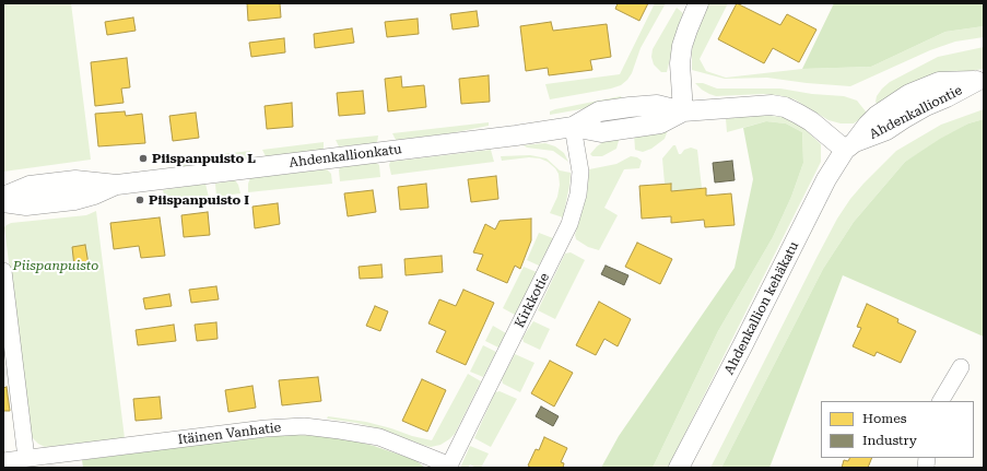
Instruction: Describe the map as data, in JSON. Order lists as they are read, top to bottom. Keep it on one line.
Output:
{"streets":{"street":["Ahdenkalliontie","Ahdenkallionkatu","Kirkkotie","Ahdenkallion kehäkatu","Itäinen Vanhatie"]},"crossings":[["Ahdenkalliontie","Ahdenkallionkatu"],["Ahdenkalliontie","Ahdenkallion kehäkatu"],["Ahdenkallionkatu","Kirkkotie"],["Ahdenkallionkatu","Ahdenkallion kehäkatu"],["Kirkkotie","Itäinen Vanhatie"]],"parks":["Piispanpuisto"],"places":["Piispanpuisto L","Piispanpuisto I"],"legend":["Homes","Industry"]}
